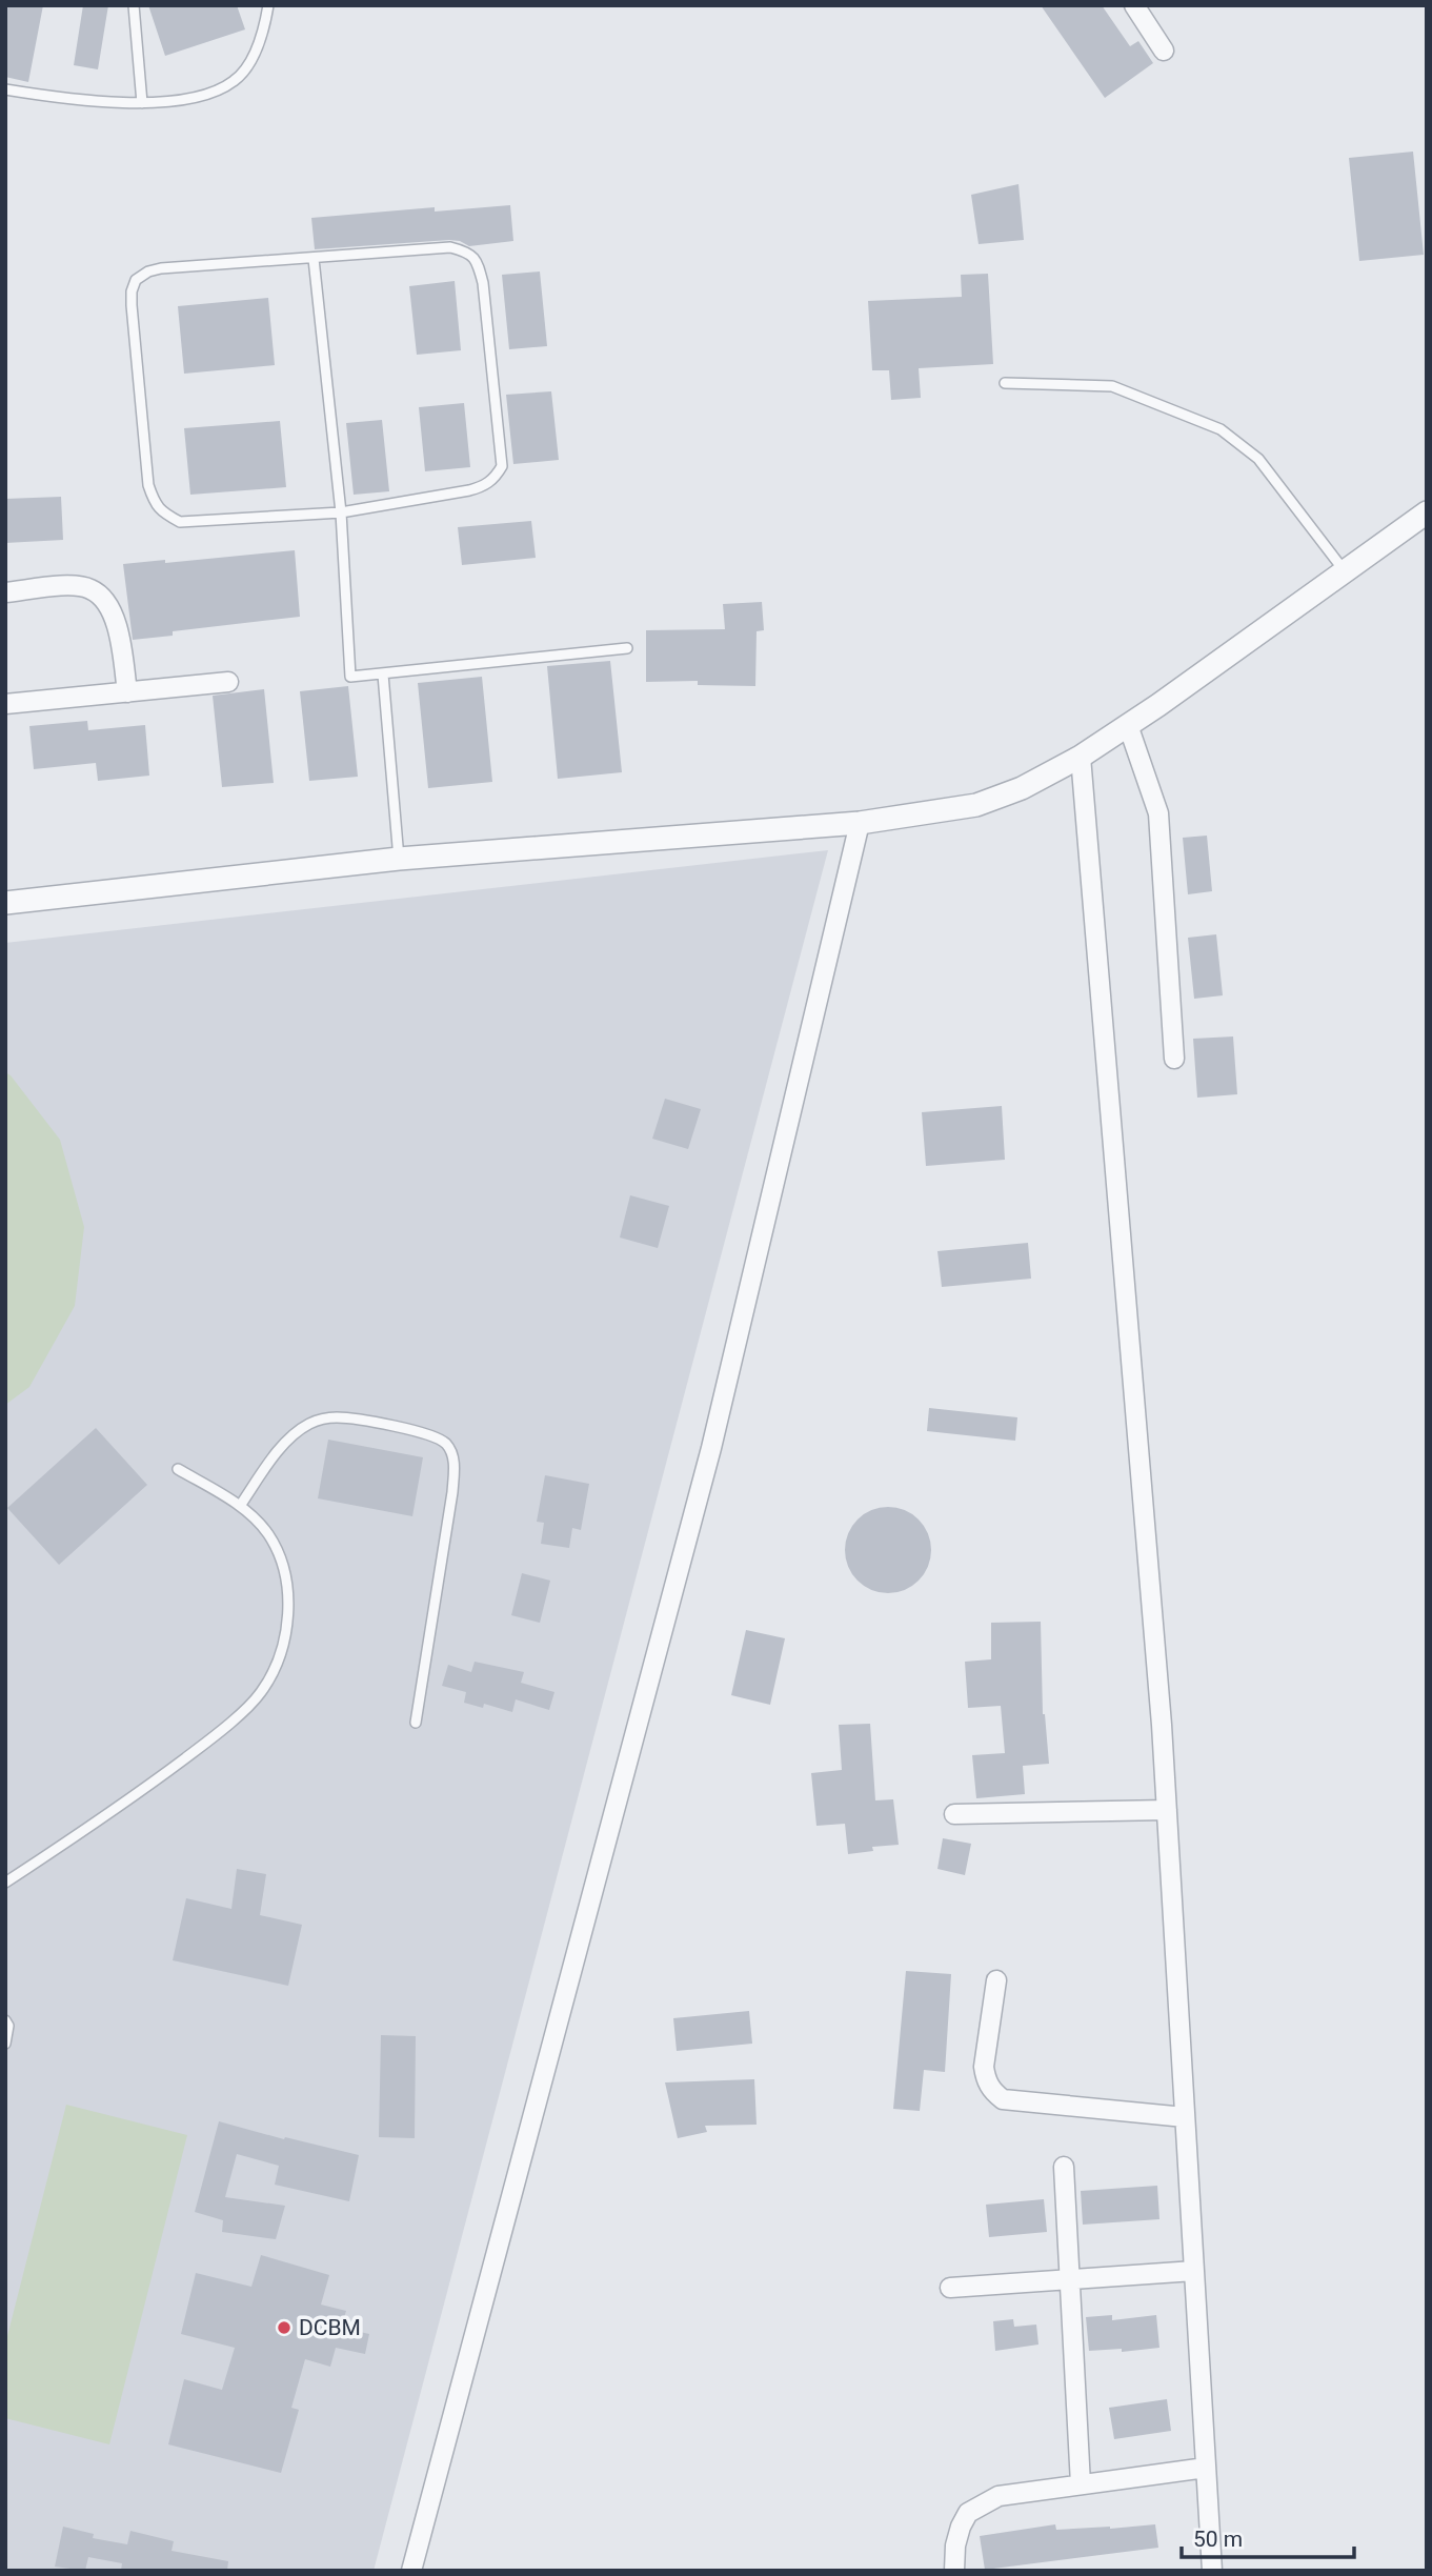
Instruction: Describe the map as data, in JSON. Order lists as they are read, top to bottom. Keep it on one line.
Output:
{"places":["DCBM"],"scale_bar":"50 m"}
